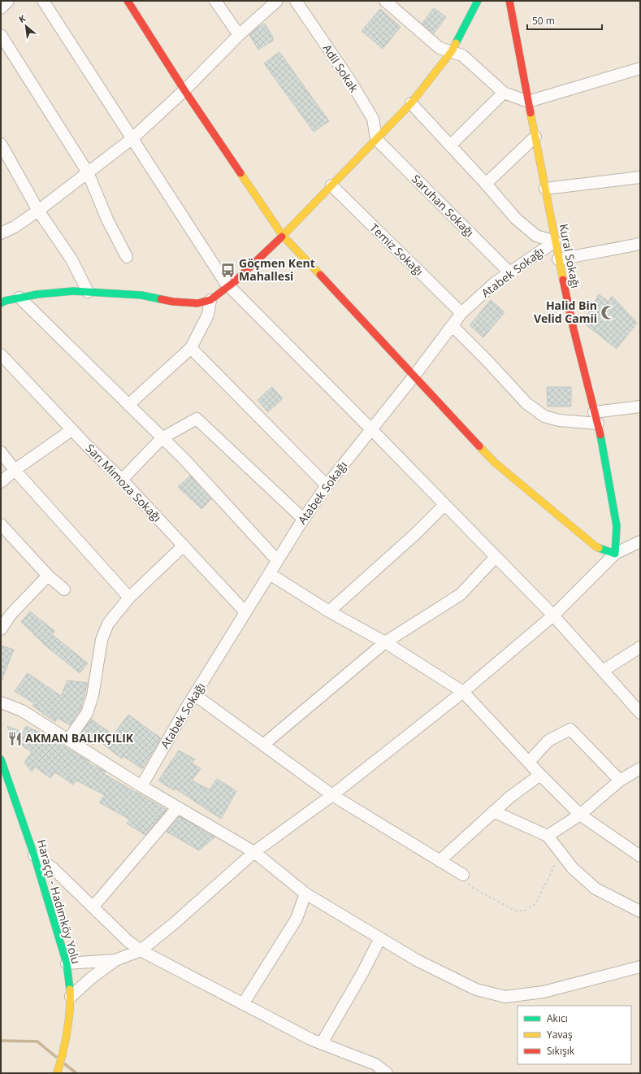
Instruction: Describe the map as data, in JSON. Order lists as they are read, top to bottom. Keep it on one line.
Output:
{"streets":{"street":["Adil Sokak","Saruhan Sokağı","Temiz Sokağı","Kural Sokağı","Atabek Sokağı","Sarı Mimoza Sokağı","Haraççı - Hadımköy Yolu"]},"crossings":[["Adil Sokak","Saruhan Sokağı"],["Saruhan Sokağı","Atabek Sokağı"],["Temiz Sokağı","Atabek Sokağı"],["Kural Sokağı","Atabek Sokağı"],["Atabek Sokağı","Sarı Mimoza Sokağı"]],"places":{"bus stop":["Göçmen Kent Mahallesi"],"mosque":["Halid Bin Velid Camii"],"restaurant":["AKMAN BALIKÇILIK"]},"legend":["Akıcı","Yavaş","Sıkışık"],"scale_bar":"50 m","north":"top left"}
